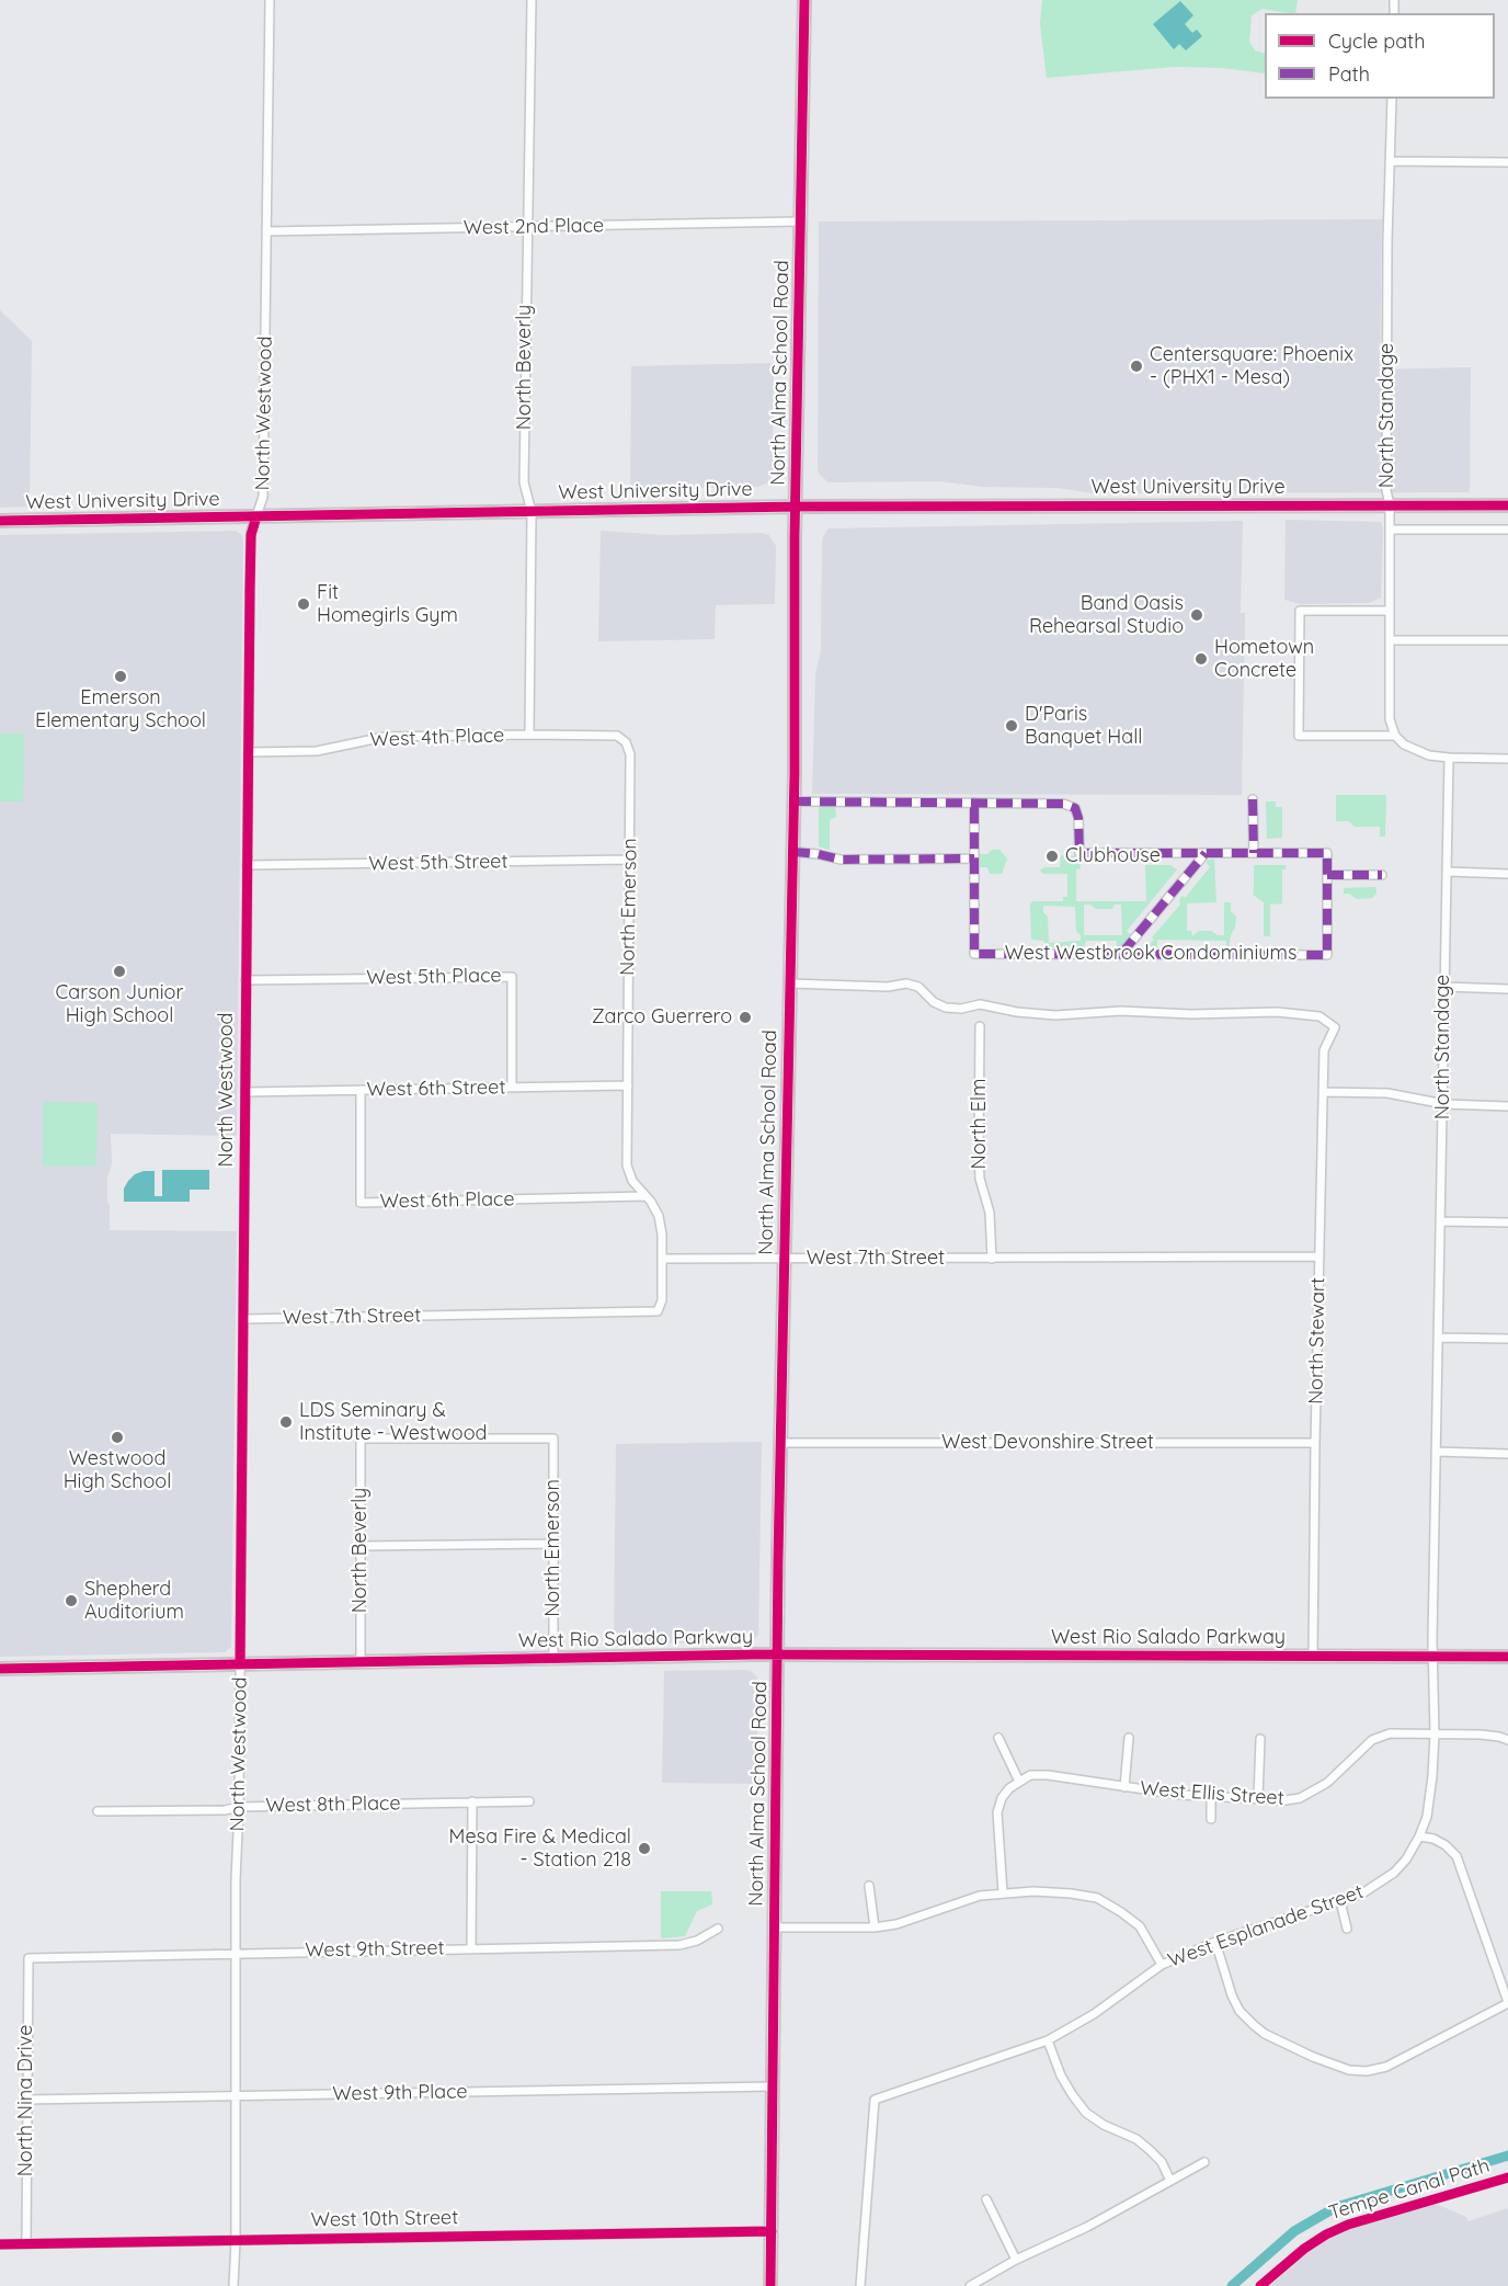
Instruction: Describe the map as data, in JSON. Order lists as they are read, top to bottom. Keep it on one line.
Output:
{"streets":{"main road":["North Alma School Road","West University Drive","West Rio Salado Parkway"],"street":["West 2nd Place","North Beverly","North Westwood","North Standage","West 4th Place","West 5th Street","North Emerson","West Westbrook Condominiums","West 5th Place","West 6th Street","North Elm","West 6th Place","West 7th Street","North Stewart","West Devonshire Street","West Ellis Street","West 8th Place","West Esplanade Street","West 9th Street","West 9th Place","North Nina Drive","West 10th Street"],"cycle path":["Tempe Canal Path"]},"crossings":[["West 2nd Place","North Beverly"],["West 2nd Place","North Alma School Road"],["West 2nd Place","North Westwood"],["North Beverly","West University Drive"],["North Beverly","West 4th Place"],["North Beverly","North Emerson"],["North Beverly","West Rio Salado Parkway"],["North Alma School Road","West University Drive"],["North Alma School Road","West 7th Street"],["North Alma School Road","North Stewart"],["North Alma School Road","West Devonshire Street"],["North Alma School Road","West Rio Salado Parkway"],["North Alma School Road","West 9th Place"],["North Alma School Road","West 10th Street"],["North Westwood","West University Drive"],["North Westwood","West 4th Place"],["North Westwood","West 5th Street"],["North Westwood","West 5th Place"],["North Westwood","West 6th Street"],["North Westwood","West 7th Street"],["North Westwood","West Rio Salado Parkway"],["North Westwood","West 8th Place"],["North Westwood","West 9th Street"],["North Westwood","West 9th Place"],["North Westwood","West 10th Street"],["North Standage","West University Drive"],["North Standage","West Rio Salado Parkway"],["North Standage","West Ellis Street"],["North Standage","West Esplanade Street"],["West 4th Place","North Emerson"],["West 5th Street","North Emerson"],["North Emerson","West 6th Street"],["North Emerson","West 6th Place"],["North Emerson","West 7th Street"],["North Emerson","West Rio Salado Parkway"],["West 5th Place","West 6th Street"],["West 6th Street","West 6th Place"],["North Elm","West 7th Street"],["West 7th Street","North Stewart"],["North Stewart","West Devonshire Street"],["North Stewart","West Rio Salado Parkway"],["West 9th Street","North Nina Drive"],["West 9th Place","North Nina Drive"],["North Nina Drive","West 10th Street"]],"places":["Centersquare: Phoenix - (PHX1 - Mesa)","Fit Homegirls Gym","Band Oasis Rehearsal Studio","Hometown Concrete","Emerson Elementary School","D'Paris Banquet Hall","Clubhouse","Carson Junior High School","Zarco Guerrero","LDS Seminary & Institute - Westwood","Westwood High School","Shepherd Auditorium","Mesa Fire & Medical - Station 218"],"legend":["Cycle path","Path"]}
